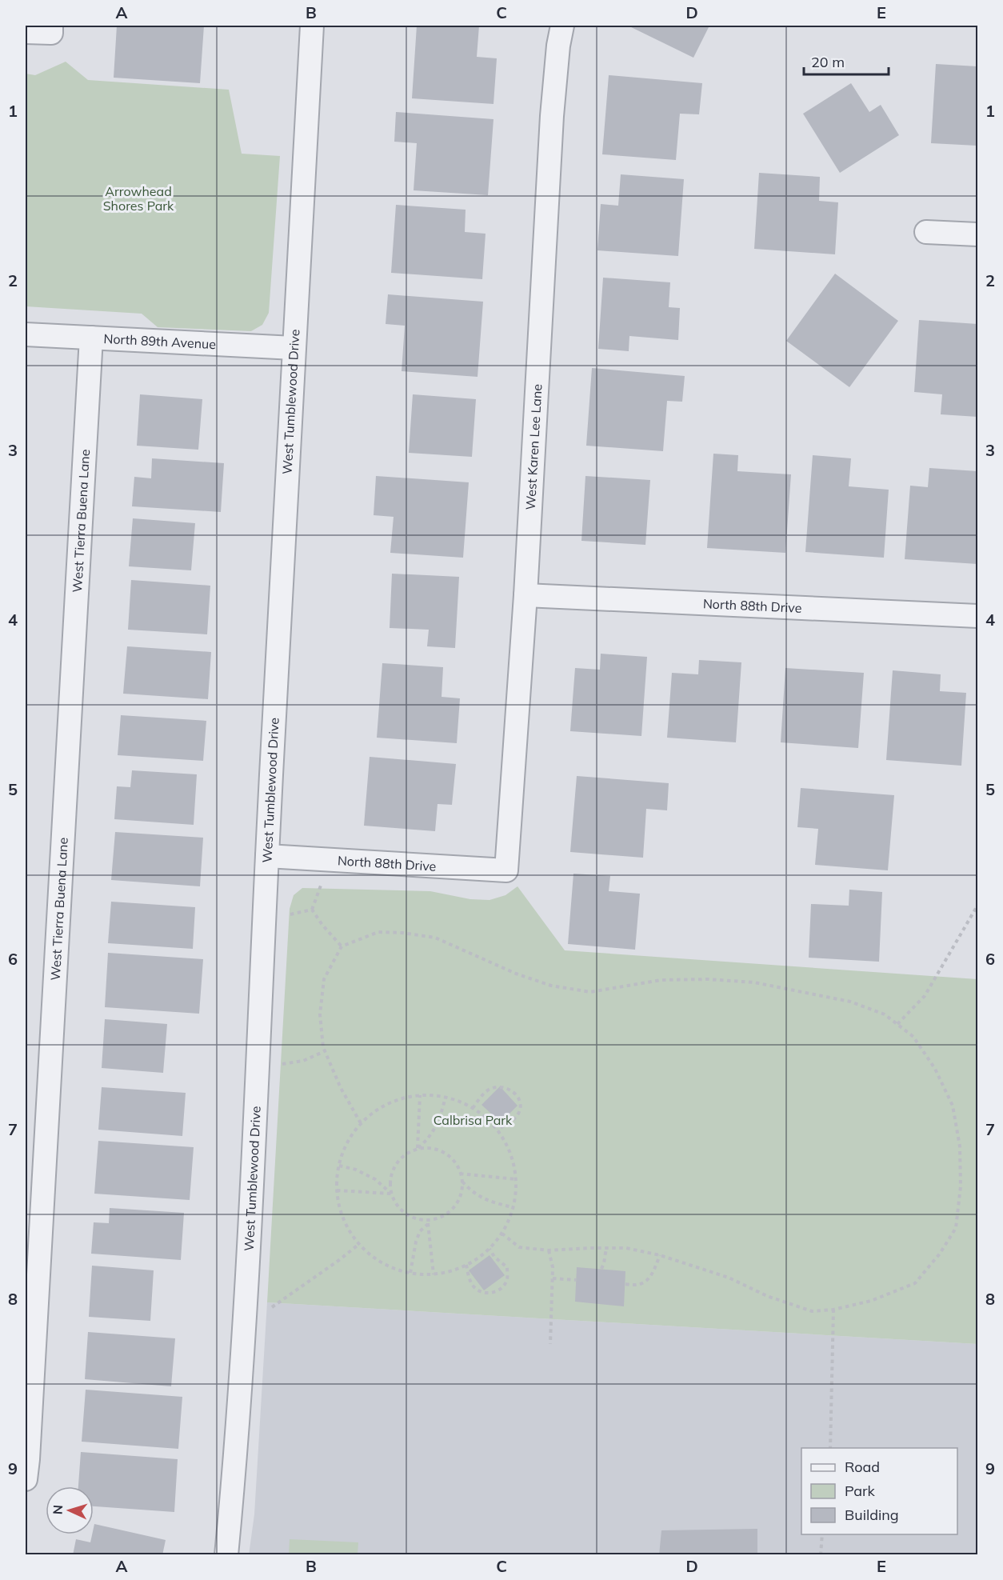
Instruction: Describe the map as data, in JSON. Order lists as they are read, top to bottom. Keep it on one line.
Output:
{"streets":{"street":["North 89th Avenue","West Tumblewood Drive","West Karen Lee Lane","West Tierra Buena Lane","North 88th Drive"]},"crossings":[["North 89th Avenue","West Tumblewood Drive"],["North 89th Avenue","West Tierra Buena Lane"],["West Tumblewood Drive","North 88th Drive"],["West Karen Lee Lane","North 88th Drive"]],"parks":["Arrowhead Shores Park","Calbrisa Park"],"legend":["Road","Park","Building"],"scale_bar":"20 m","north":"left","grid":{"columns":["A","B","C","D","E"],"rows":["1","2","3","4","5","6","7","8","9"]}}
